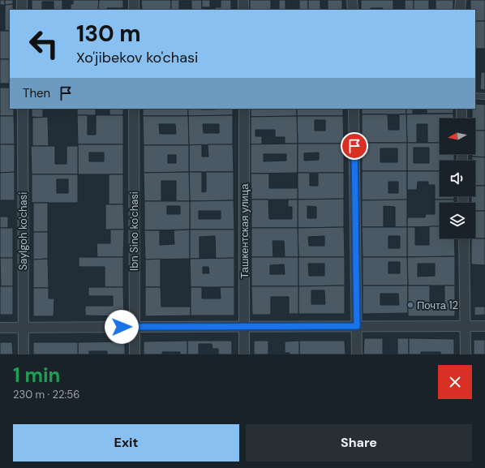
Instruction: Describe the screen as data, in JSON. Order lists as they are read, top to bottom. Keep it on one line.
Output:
{"streets":{"street":["Saylgoh ko'chasi","Ibn Sino ko'chasi","Ташкентская улица"]},"places":["Почта 12"],"north":"left","page":{"turn":["130 m","Xo'jibekov ko'chasi"],"then":"Then","heading":["1 min","230 m · 22:56"],"buttons":["Exit","Share"]}}
